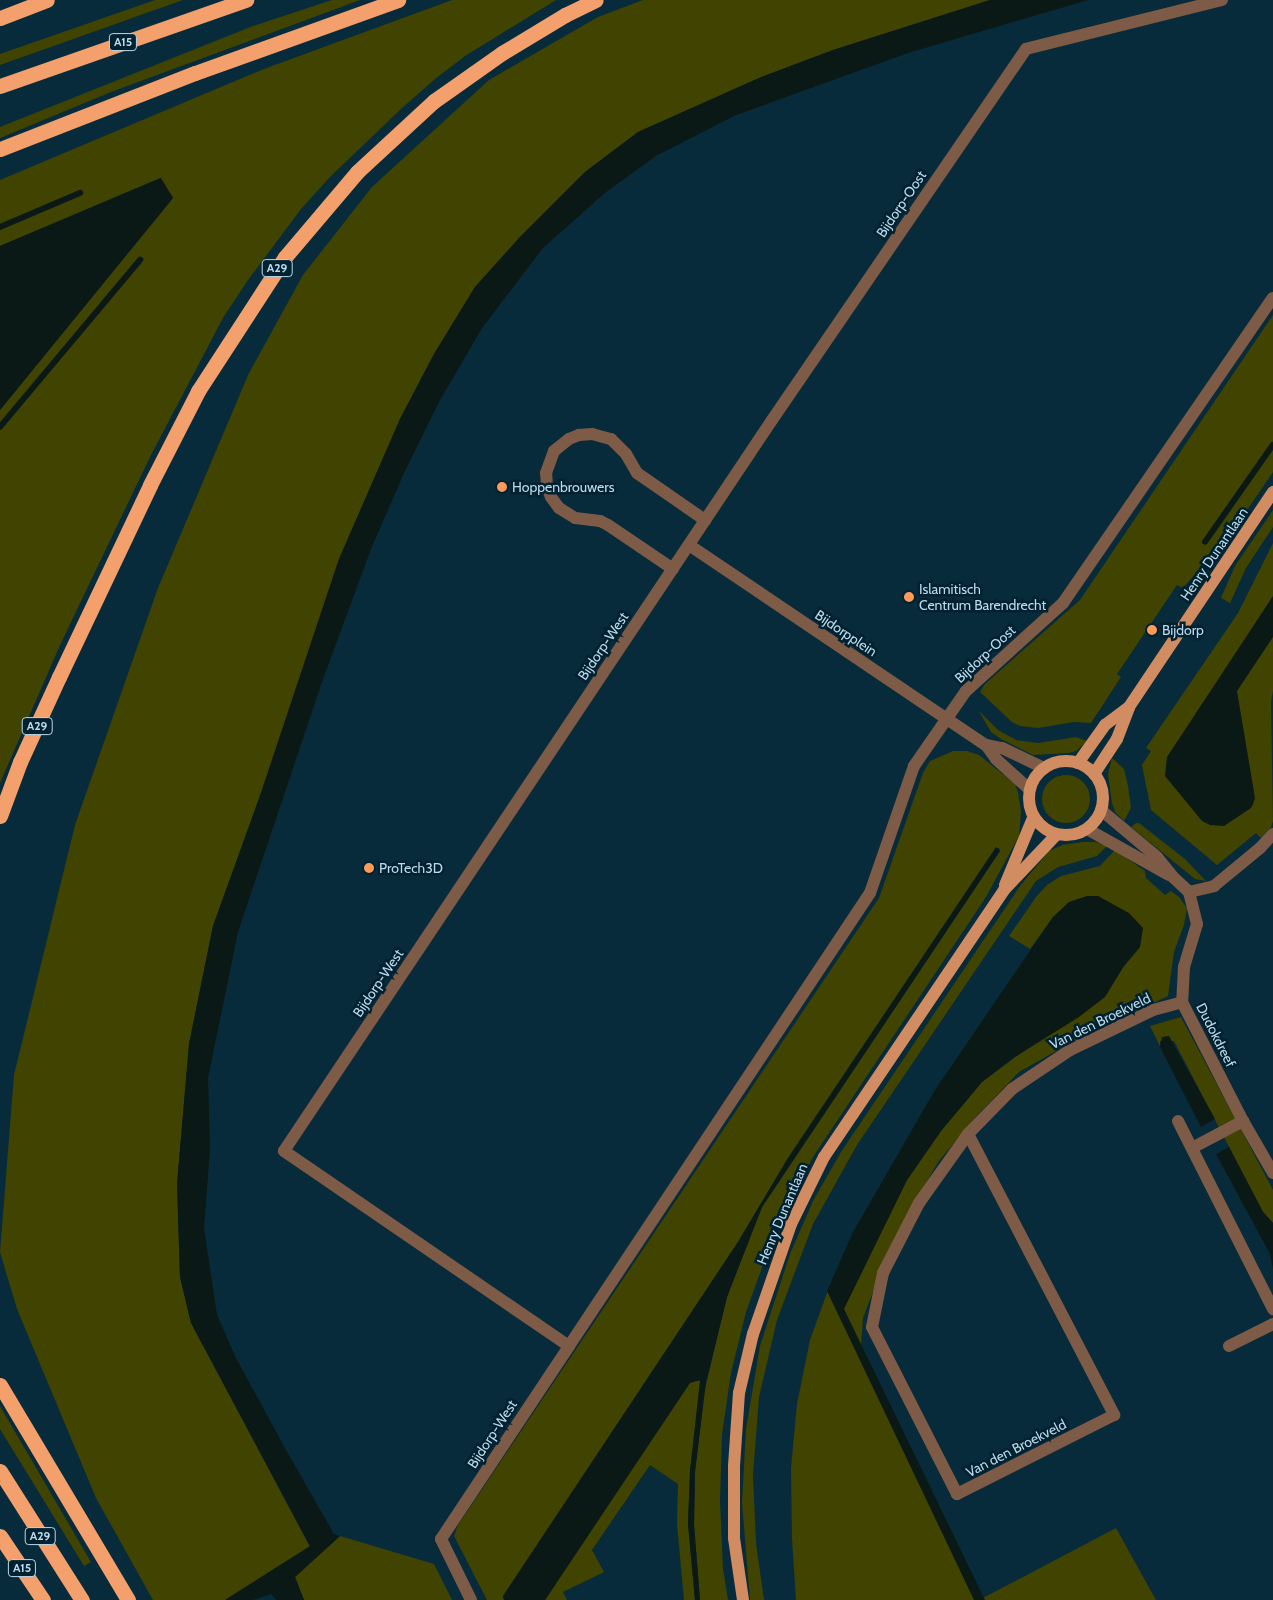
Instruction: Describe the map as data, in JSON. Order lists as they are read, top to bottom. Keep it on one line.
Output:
{"streets":{"highway":["A15","A29"],"main road":["Henry Dunantlaan"],"street":["Bijdorp-Oost","Bijdorpplein","Bijdorp-West","Van den Broekveld","Dudokdreef"]},"crossings":[["Bijdorp-Oost","Bijdorpplein"],["Bijdorp-Oost","Bijdorp-West"],["Henry Dunantlaan","Bijdorpplein"],["Bijdorpplein","Bijdorp-West"],["Van den Broekveld","Dudokdreef"]],"places":["Hoppenbrouwers","Islamitisch Centrum Barendrecht","Bijdorp","ProTech3D"]}
